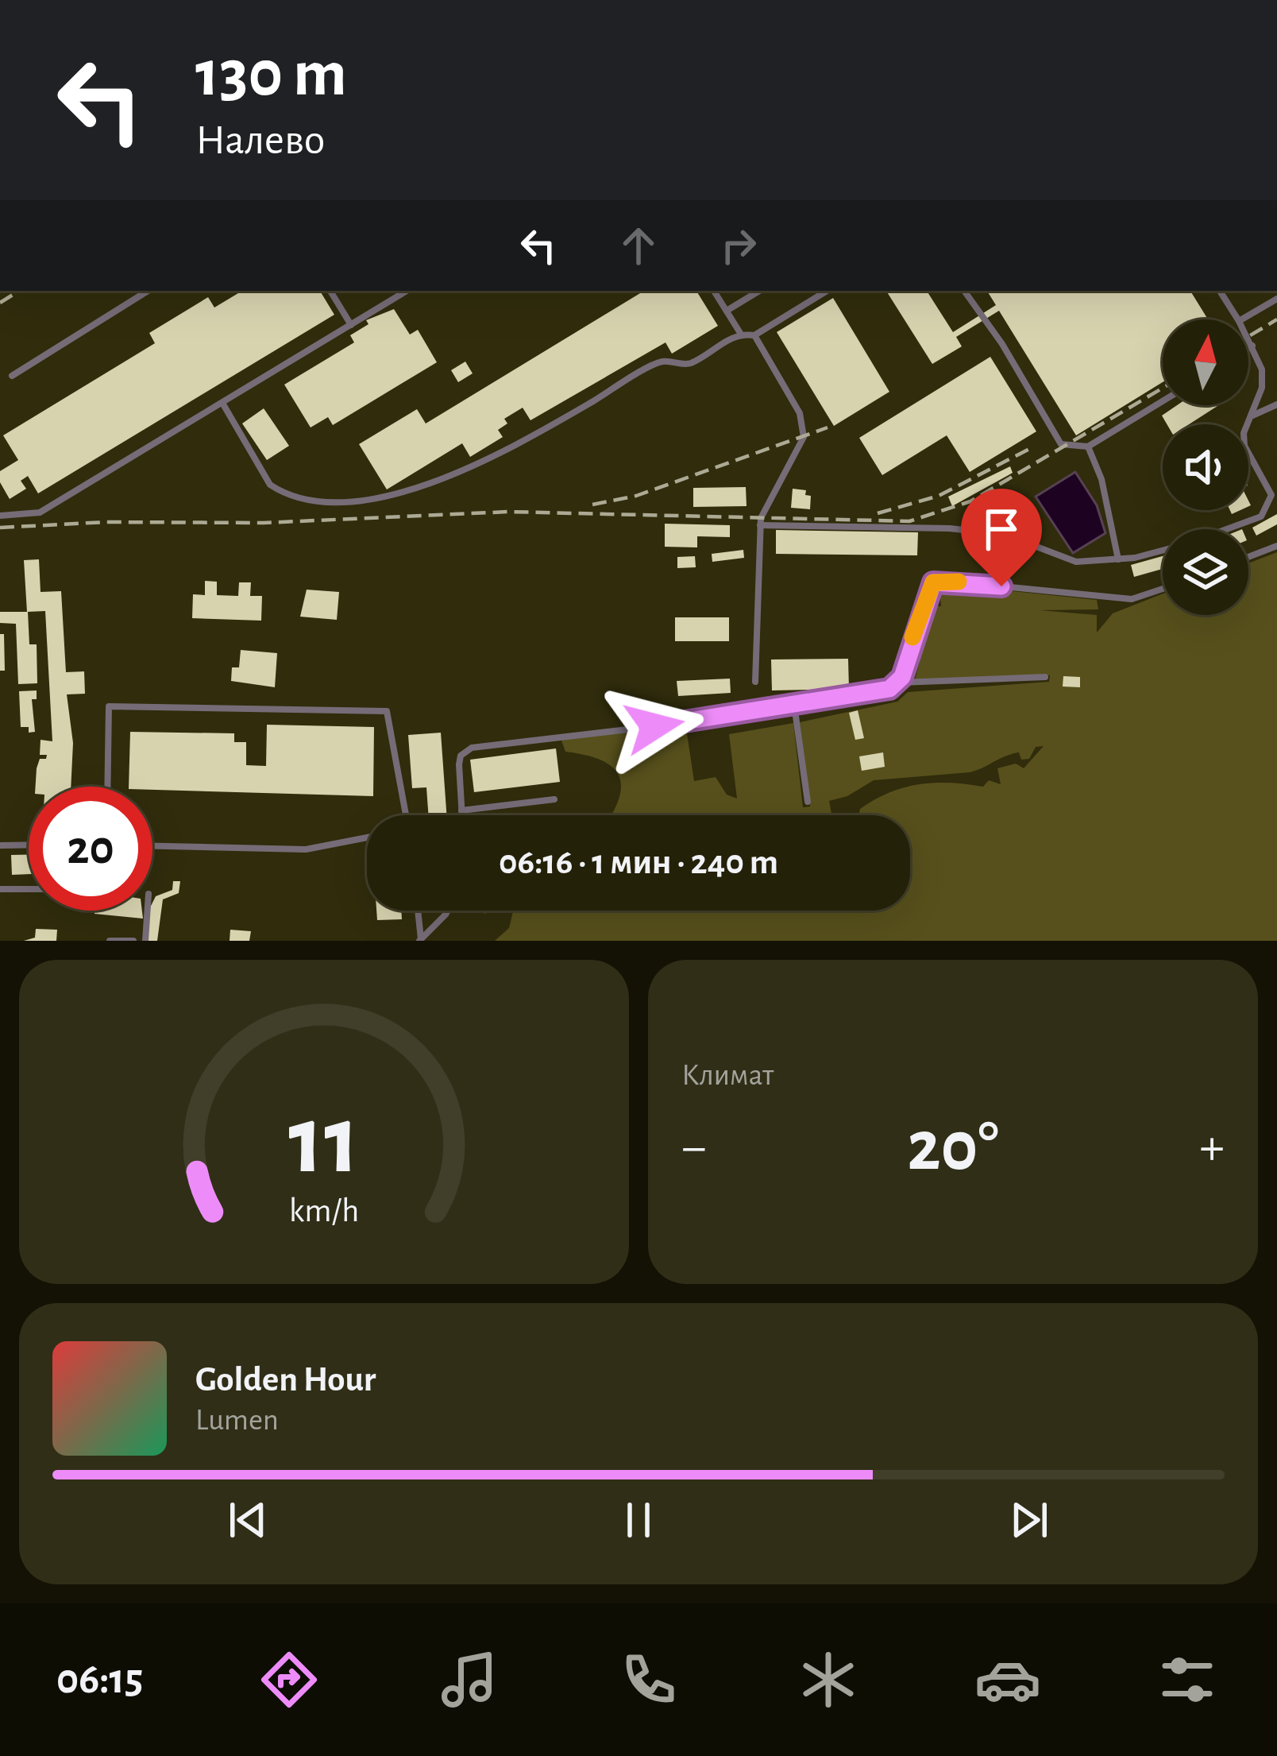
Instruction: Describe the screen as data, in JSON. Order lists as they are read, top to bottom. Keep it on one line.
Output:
{"north":"top","page":{"turn":["130 m","Налево"],"limit":"20","trip":"06:16 · 1 мин · 240 m","tile":"Климат","heat":["−","20°","+"],"song":["Golden Hour","Lumen"],"tabs":"06:15","gauge":["11","km/h"]}}
